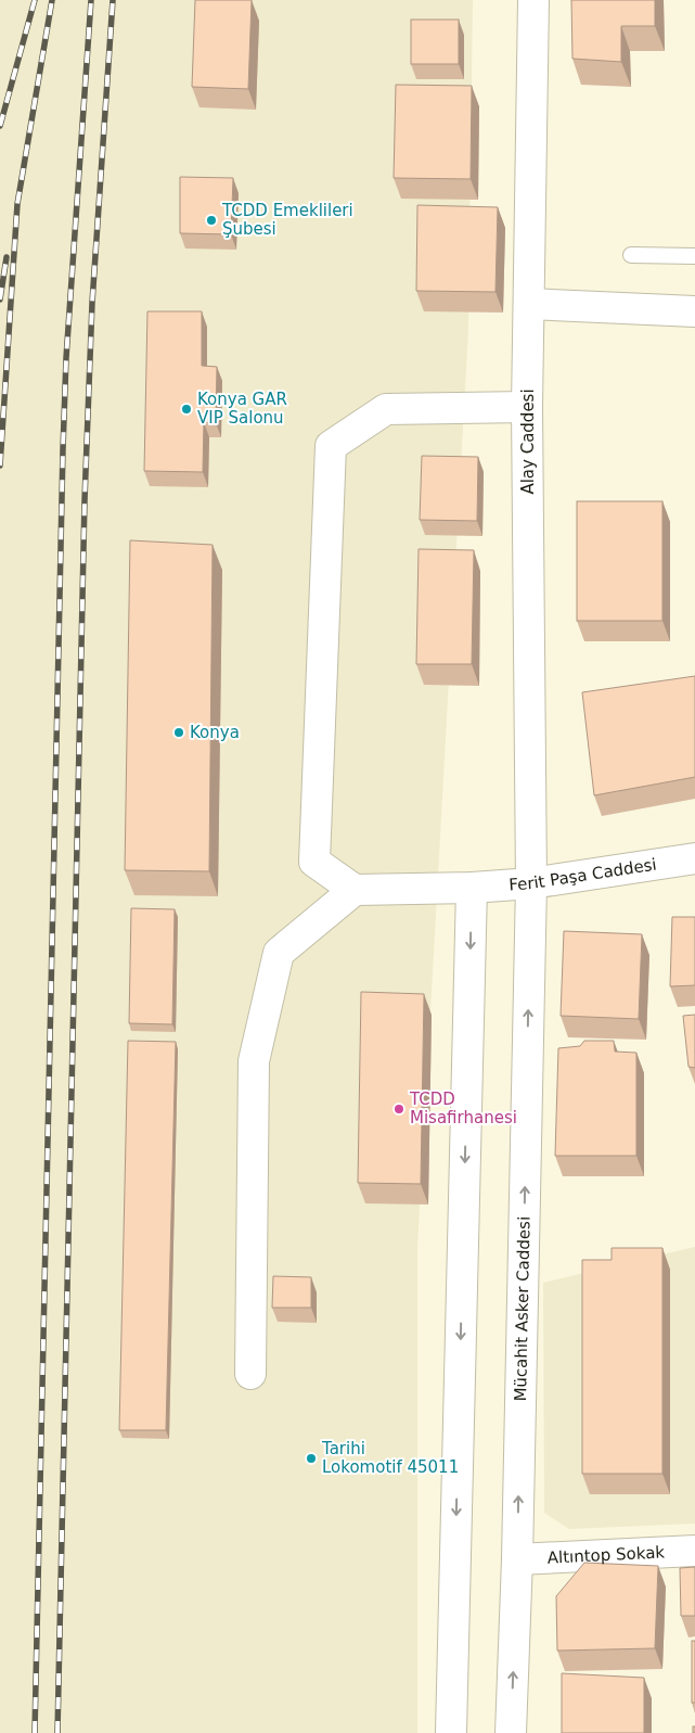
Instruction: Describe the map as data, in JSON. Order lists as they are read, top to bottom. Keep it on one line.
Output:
{"streets":{"main road":["Alay Caddesi","Ferit Paşa Caddesi","Mücahit Asker Caddesi","Altıntop Sokak"]},"crossings":[["Alay Caddesi","Ferit Paşa Caddesi"],["Alay Caddesi","Mücahit Asker Caddesi"],["Ferit Paşa Caddesi","Mücahit Asker Caddesi"],["Mücahit Asker Caddesi","Altıntop Sokak"]],"places":["TCDD Emeklileri Şubesi","Konya GAR VIP Salonu","Konya","TCDD Misafirhanesi","Tarihi Lokomotif 45011"]}
